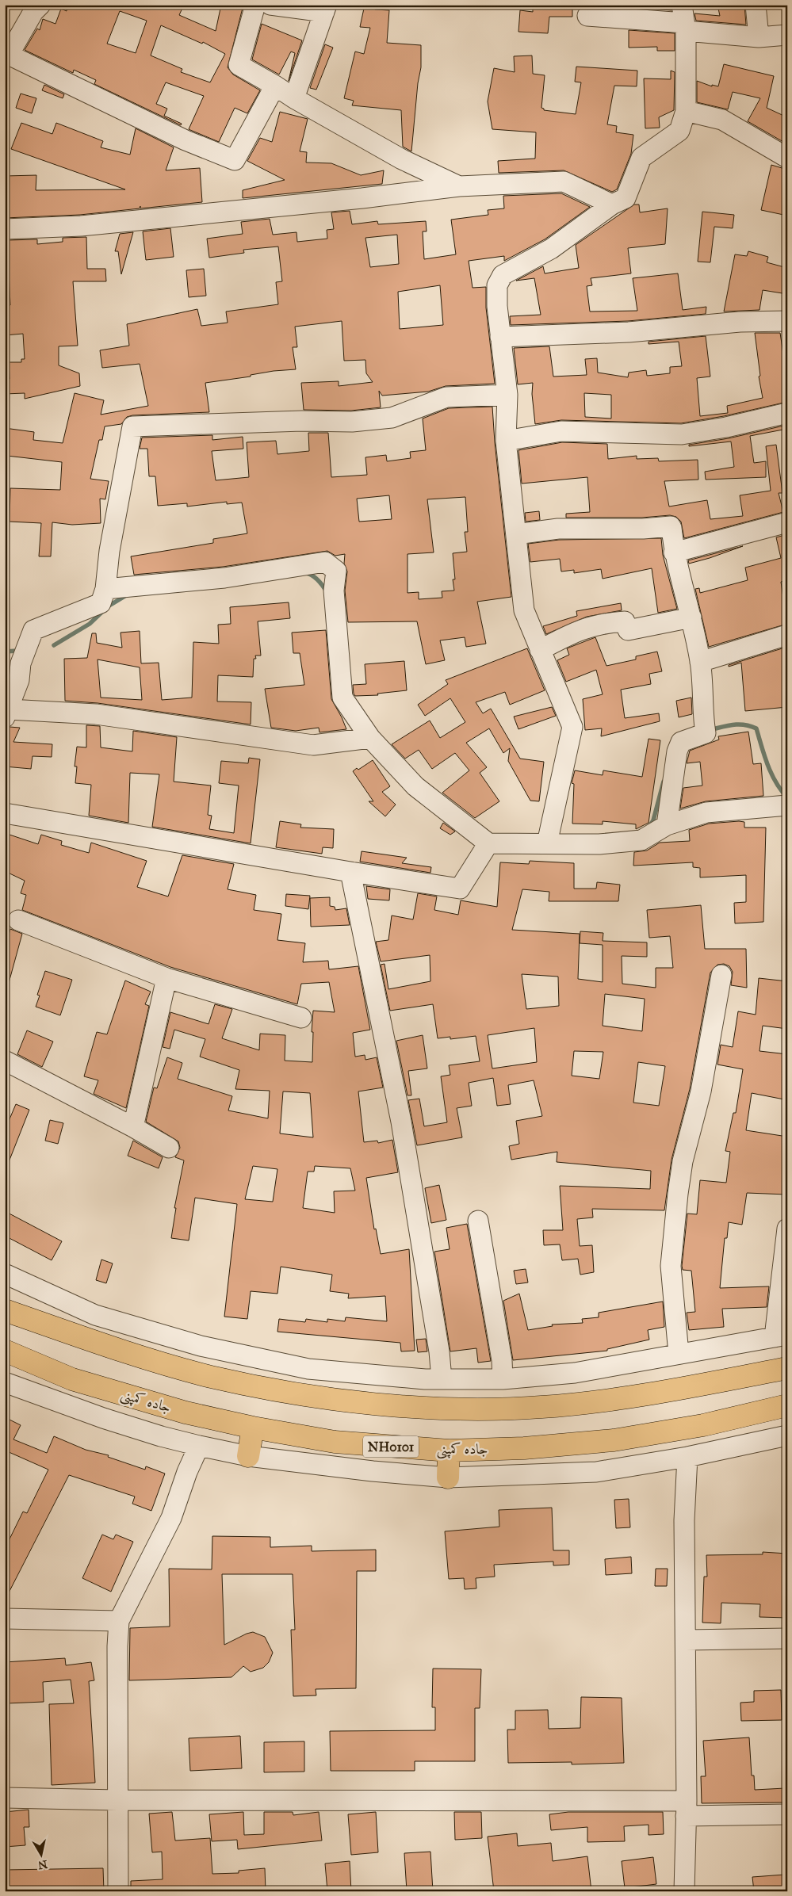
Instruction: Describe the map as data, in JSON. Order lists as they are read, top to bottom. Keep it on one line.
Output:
{"streets":{"highway":["جاده کمپنی","NH0101"]},"north":"bottom"}
